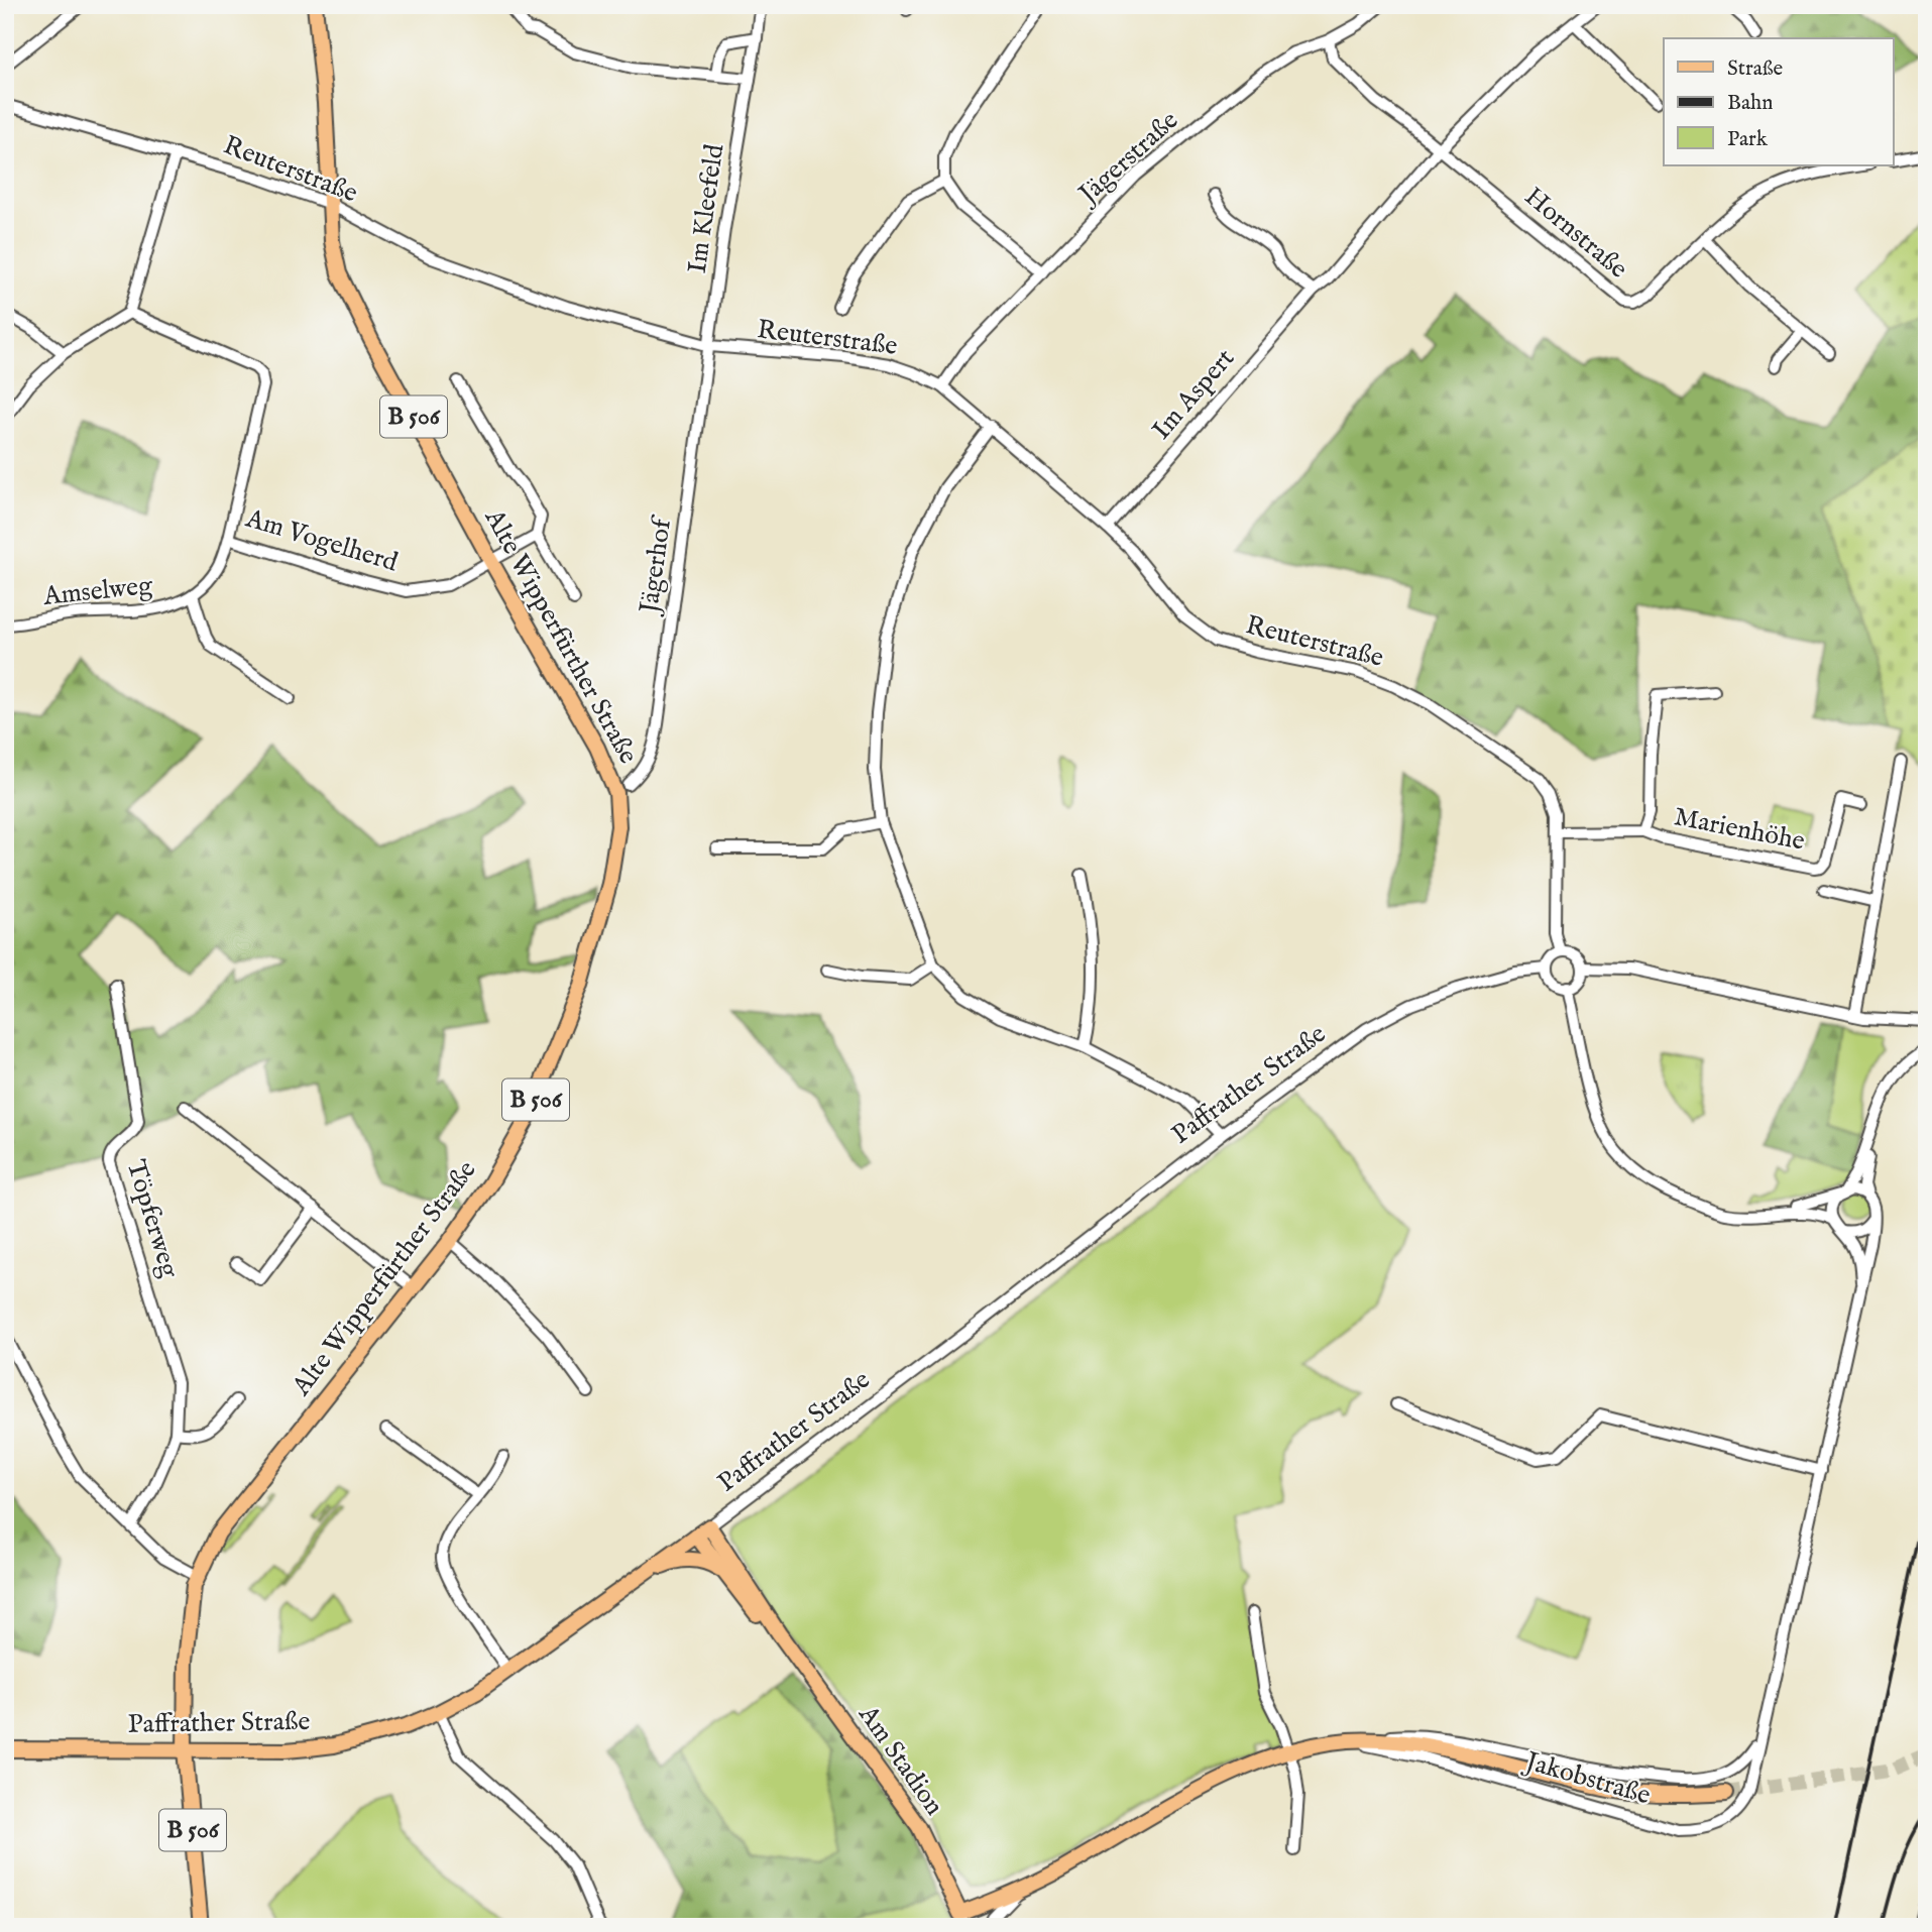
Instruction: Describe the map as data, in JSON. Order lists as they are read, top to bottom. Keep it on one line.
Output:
{"streets":{"main road":["B 506","Alte Wipperfürther Straße","Paffrather Straße","Am Stadion","Jakobstraße"],"street":["Jägerstraße","Reuterstraße","Im Kleefeld","Hornstraße","Im Aspert","Am Vogelherd","Jägerhof","Amselweg","Marienhöhe","Töpferweg"]},"crossings":[["Jägerstraße","Reuterstraße"],["Jägerstraße","Hornstraße"],["Reuterstraße","Im Kleefeld"],["Reuterstraße","Im Aspert"],["Reuterstraße","Jägerhof"],["Reuterstraße","Alte Wipperfürther Straße"],["Reuterstraße","Marienhöhe"],["Reuterstraße","Paffrather Straße"],["Im Kleefeld","Jägerhof"],["Hornstraße","Im Aspert"],["B 506","Alte Wipperfürther Straße"],["B 506","Paffrather Straße"],["Am Vogelherd","Amselweg"],["Am Vogelherd","Alte Wipperfürther Straße"],["Alte Wipperfürther Straße","Paffrather Straße"],["Paffrather Straße","Am Stadion"],["Am Stadion","Jakobstraße"]],"legend":["Straße","Bahn","Park"]}
